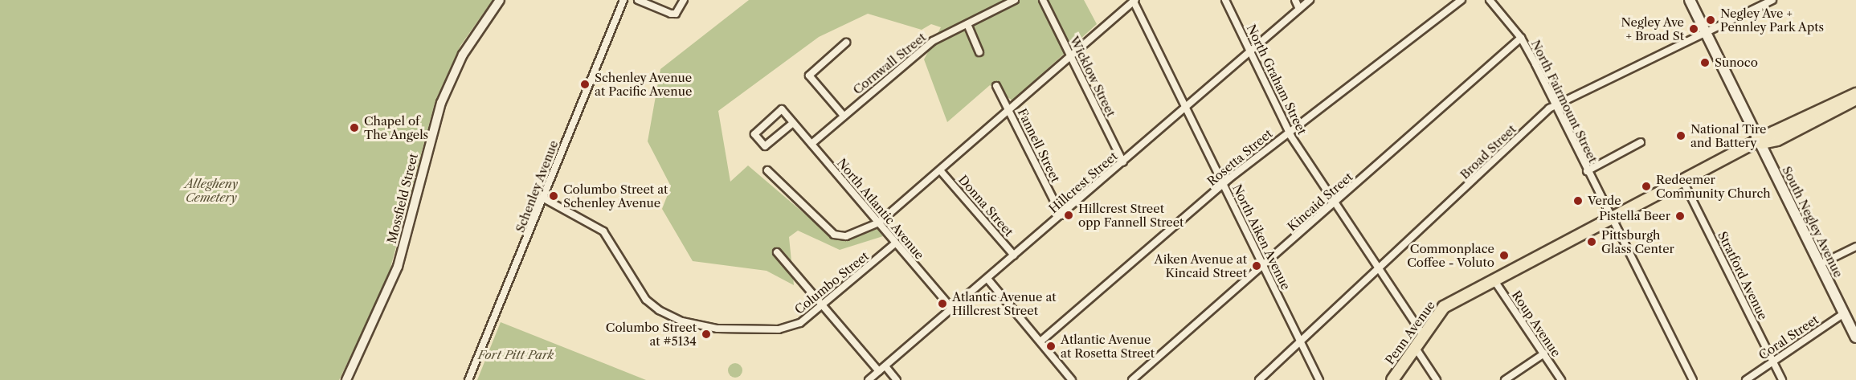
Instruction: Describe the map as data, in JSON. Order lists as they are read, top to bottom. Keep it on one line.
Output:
{"streets":{"main road":["South Negley Avenue","Penn Avenue"],"street":["Cornwall Street","Wicklow Street","North Graham Street","North Fairmount Street","Fannell Street","Broad Street","Rosetta Street","Hillcrest Street","Schenley Avenue","Mossfield Street","Kincaid Street","Donna Street","North Atlantic Avenue","North Aiken Avenue","Stratford Avenue","Columbo Street","Roup Avenue","Coral Street"]},"crossings":[["Cornwall Street","North Atlantic Avenue"],["Wicklow Street","Hillcrest Street"],["North Graham Street","Broad Street"],["North Graham Street","Rosetta Street"],["North Graham Street","Hillcrest Street"],["North Graham Street","Kincaid Street"],["North Graham Street","Penn Avenue"],["North Fairmount Street","Broad Street"],["North Fairmount Street","Kincaid Street"],["North Fairmount Street","Penn Avenue"],["Fannell Street","Hillcrest Street"],["Broad Street","South Negley Avenue"],["Broad Street","North Aiken Avenue"],["Rosetta Street","North Aiken Avenue"],["Hillcrest Street","Donna Street"],["Hillcrest Street","North Atlantic Avenue"],["Hillcrest Street","North Aiken Avenue"],["Schenley Avenue","Columbo Street"],["Kincaid Street","North Aiken Avenue"],["North Atlantic Avenue","Columbo Street"],["South Negley Avenue","Penn Avenue"],["South Negley Avenue","Coral Street"],["Stratford Avenue","Penn Avenue"],["Stratford Avenue","Coral Street"],["Roup Avenue","Penn Avenue"]],"parks":["Allegheny Cemetery","Fort Pitt Park"],"places":["Negley Ave + Pennley Park Apts","Negley Ave + Broad St","Sunoco","Schenley Avenue at Pacific Avenue","Chapel of The Angels","National Tire and Battery","Redeemer Community Church","Columbo Street at Schenley Avenue","Verde","Hillcrest Street opp Fannell Street","Pistella Beer","Pittsburgh Glass Center","Commonplace Coffee - Voluto","Aiken Avenue at Kincaid Street","Atlantic Avenue at Hillcrest Street","Columbo Street at #5134","Atlantic Avenue at Rosetta Street"]}
